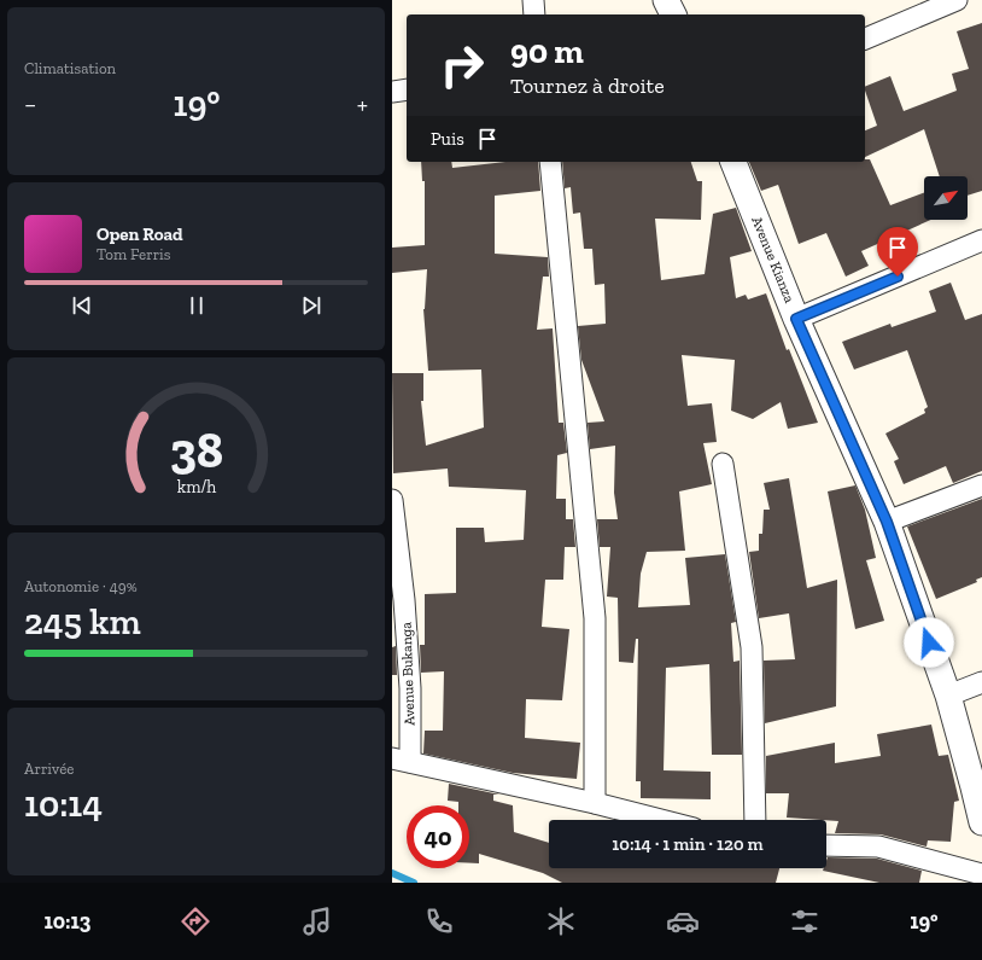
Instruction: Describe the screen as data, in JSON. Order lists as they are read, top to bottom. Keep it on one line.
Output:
{"streets":{"street":["Avenue Kianza","Avenue Bukanga"]},"north":"top right","page":{"tile":["Climatisation",["Autonomie · 49%","245 km"],["Arrivée","10:14"]],"turn":["90 m","Tournez à droite"],"heat":["−","19°","+"],"then":"Puis","song":["Open Road","Tom Ferris"],"limit":"40","trip":"10:14 · 1 min · 120 m","tabs":["10:13","19°"],"gauge":["38","km/h"]}}
